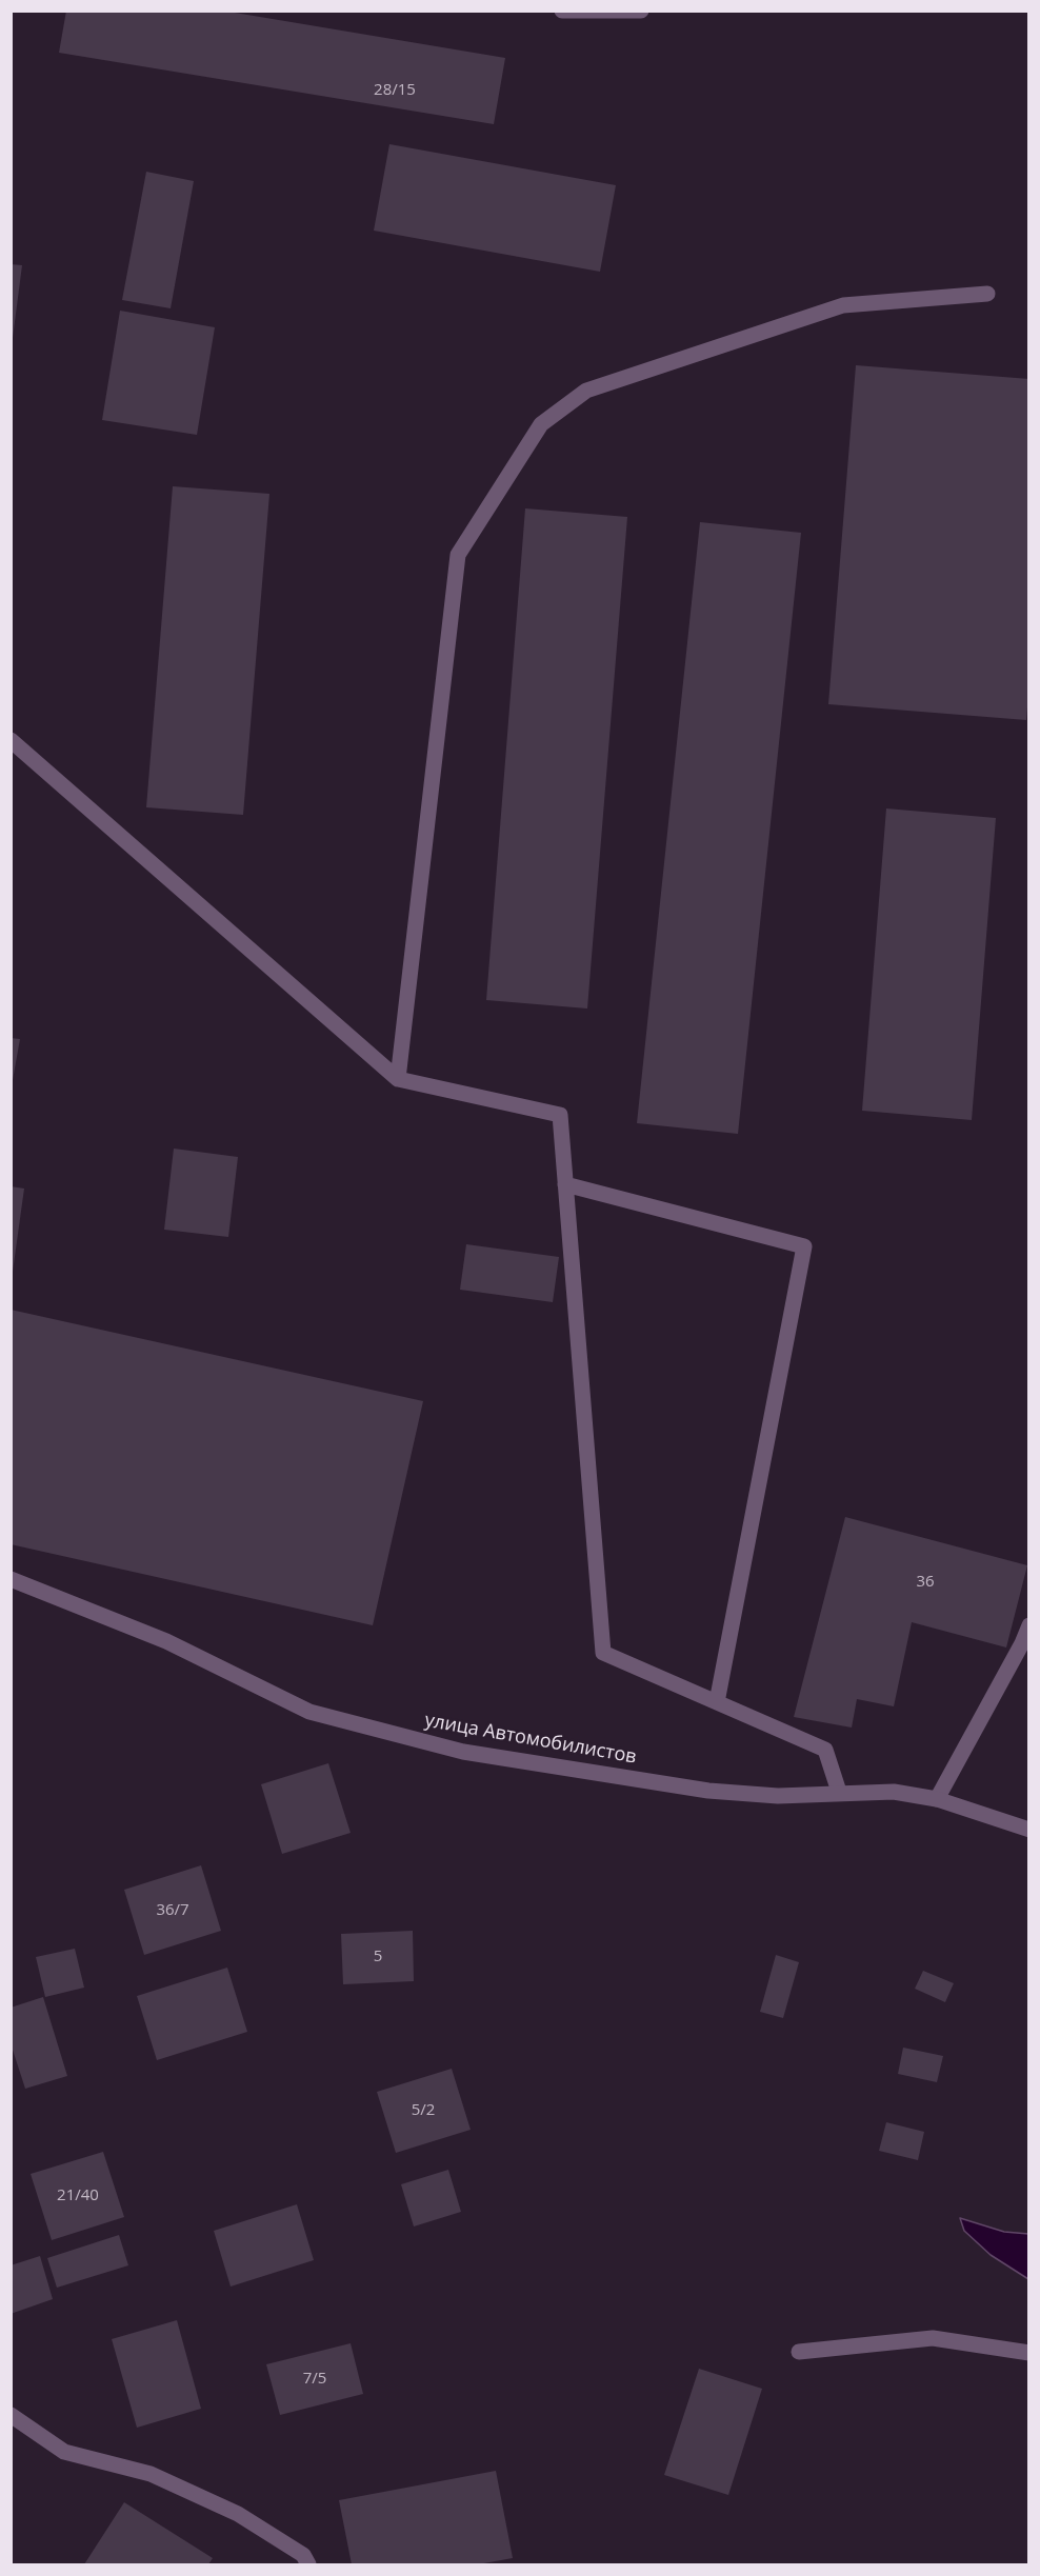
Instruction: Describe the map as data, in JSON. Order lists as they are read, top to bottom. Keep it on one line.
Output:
{"streets":{"street":["улица Автомобилистов"]},"house_numbers":["28/15","36","36/7","5","5/2","21/40","7/5"]}
